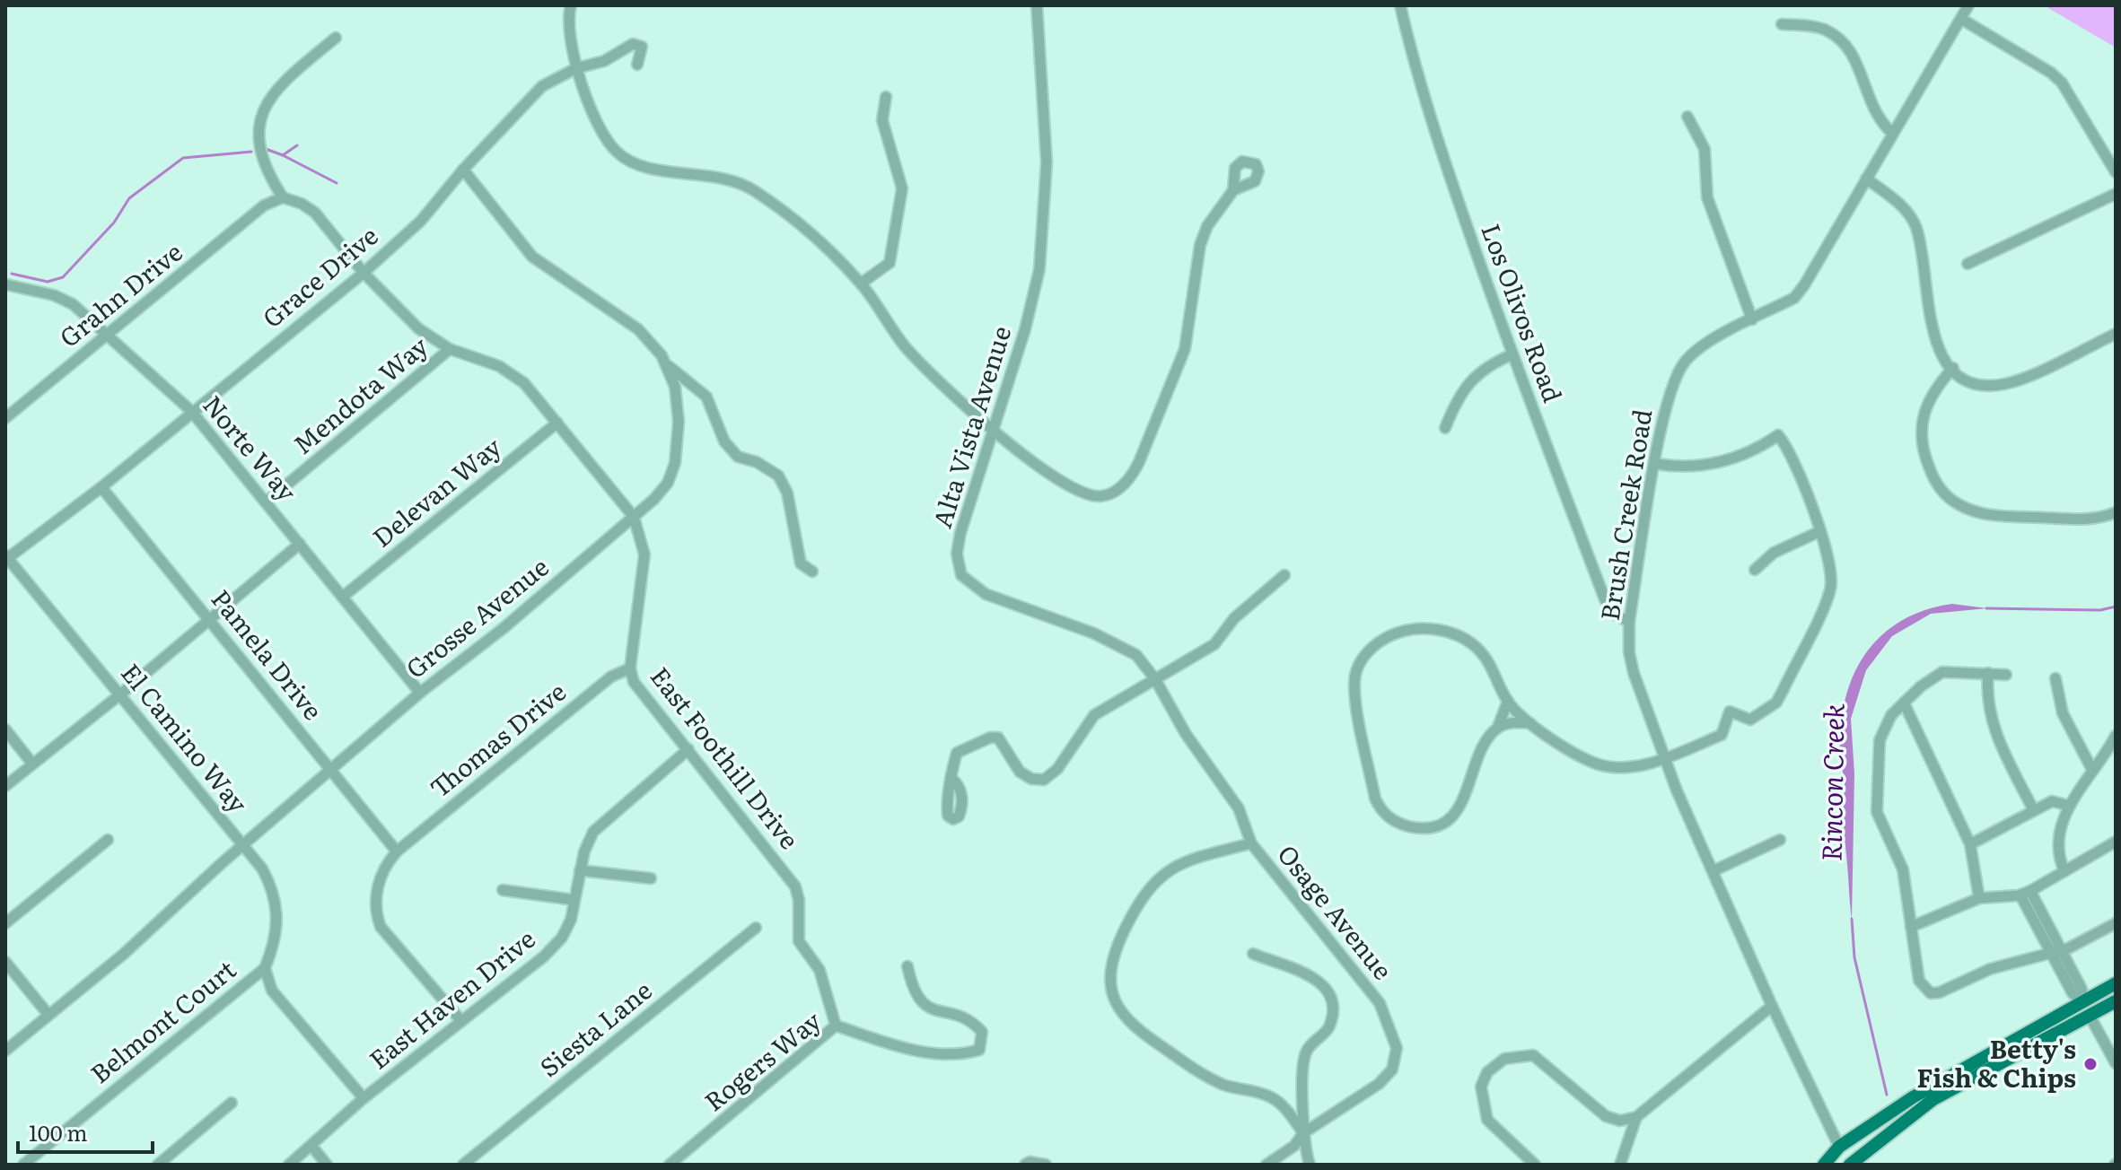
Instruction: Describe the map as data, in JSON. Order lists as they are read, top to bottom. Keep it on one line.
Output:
{"streets":{"street":["Grace Drive","Grahn Drive","Los Olivos Road","Mendota Way","Alta Vista Avenue","Norte Way","Delevan Way","Brush Creek Road","Grosse Avenue","Pamela Drive","El Camino Way","Thomas Drive","East Foothill Drive","Osage Avenue","East Haven Drive","Belmont Court","Siesta Lane","Rogers Way"]},"crossings":[["Grace Drive","Norte Way"],["Grace Drive","Grosse Avenue"],["Grace Drive","Pamela Drive"],["Grace Drive","El Camino Way"],["Grace Drive","East Foothill Drive"],["Grahn Drive","Norte Way"],["Grahn Drive","East Foothill Drive"],["Los Olivos Road","Brush Creek Road"],["Mendota Way","Norte Way"],["Mendota Way","East Foothill Drive"],["Alta Vista Avenue","Osage Avenue"],["Norte Way","Delevan Way"],["Norte Way","Grosse Avenue"],["Delevan Way","East Foothill Drive"],["Grosse Avenue","Pamela Drive"],["Grosse Avenue","El Camino Way"],["Grosse Avenue","East Foothill Drive"],["Pamela Drive","Thomas Drive"],["El Camino Way","Belmont Court"],["Thomas Drive","East Foothill Drive"],["East Foothill Drive","East Haven Drive"],["East Foothill Drive","Rogers Way"]],"water":["Rincon Creek"],"places":["Betty's Fish & Chips"],"scale_bar":"100 m"}
